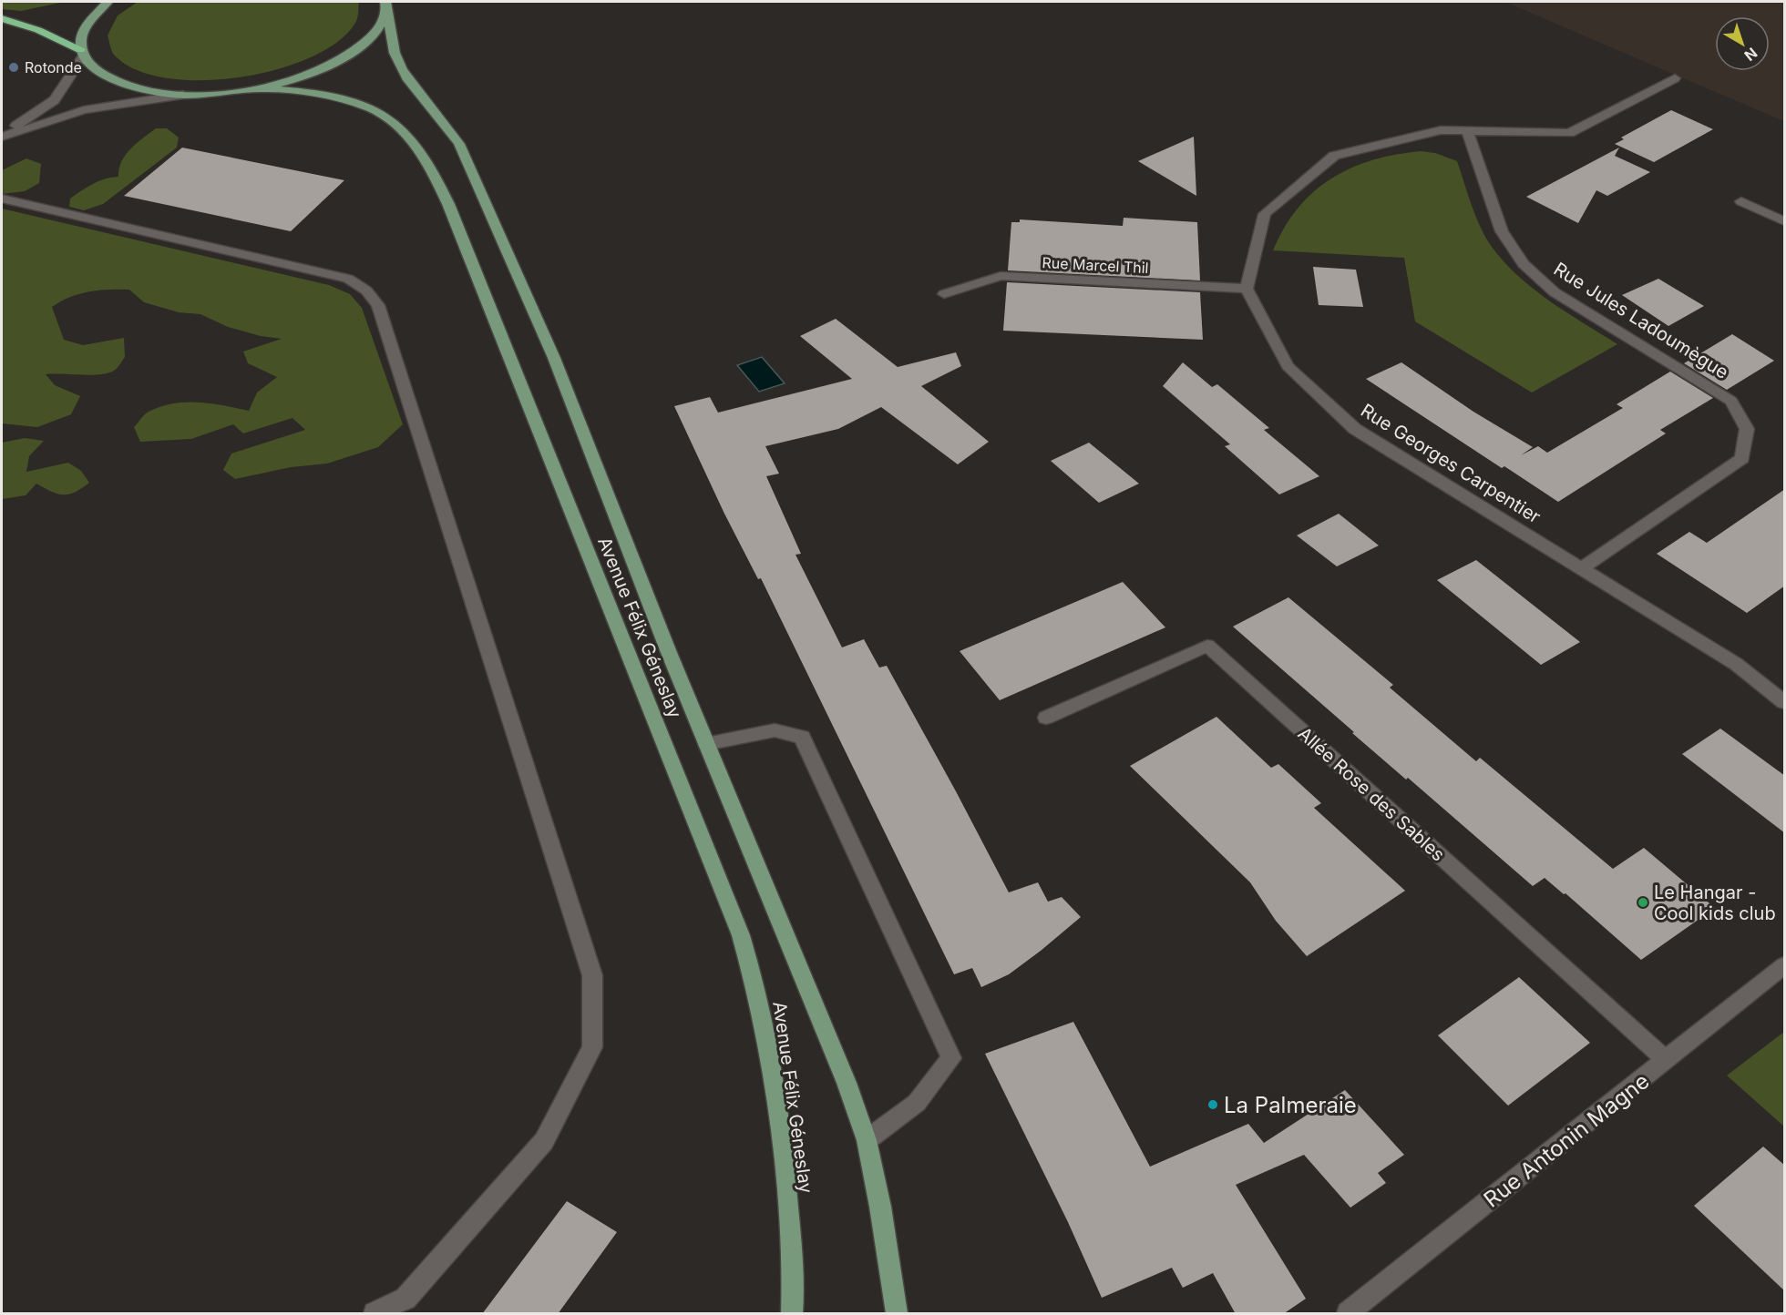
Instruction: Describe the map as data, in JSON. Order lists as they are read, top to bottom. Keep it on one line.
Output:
{"streets":{"main road":["Avenue Félix Géneslay"],"street":["Rue Marcel Thil","Rue Jules Ladoumègue","Rue Georges Carpentier","Allée Rose des Sables","Rue Antonin Magne"]},"crossings":[["Rue Marcel Thil","Rue Georges Carpentier"],["Rue Jules Ladoumègue","Rue Georges Carpentier"],["Allée Rose des Sables","Rue Antonin Magne"]],"places":["Rotonde","Le Hangar - Cool kids club","La Palmeraie"],"north":"bottom right"}
